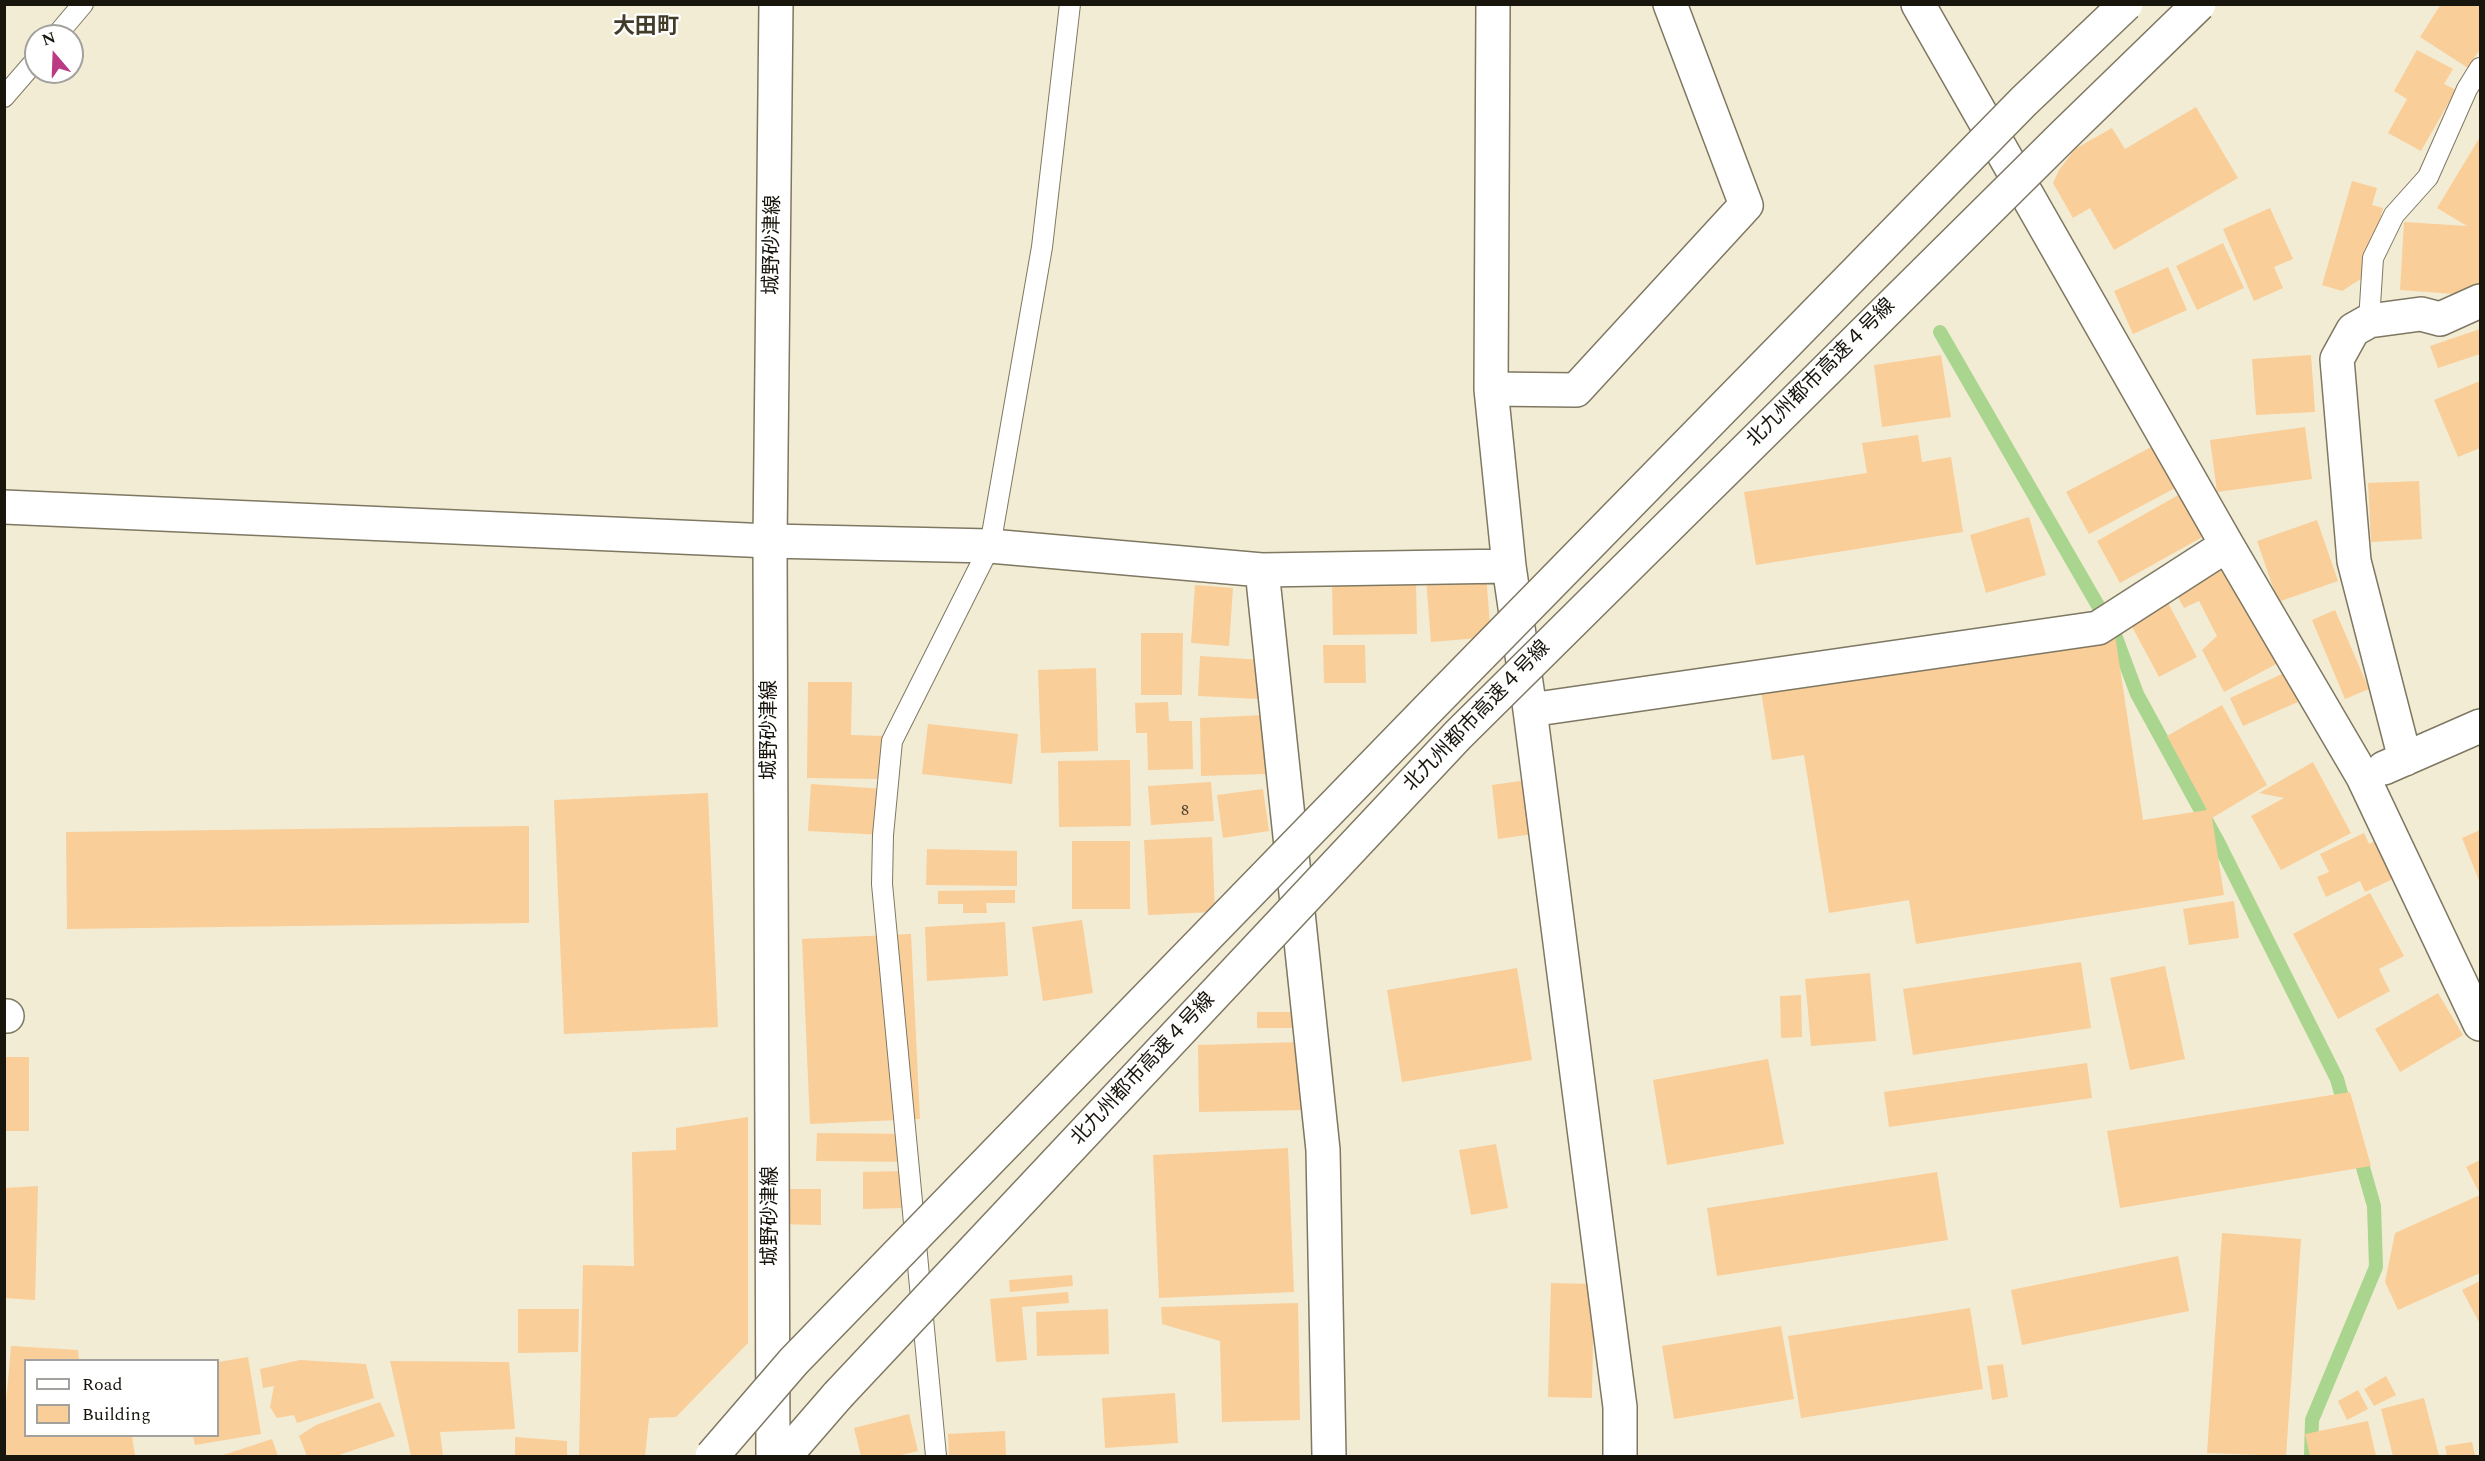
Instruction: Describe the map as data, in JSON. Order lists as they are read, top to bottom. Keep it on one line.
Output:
{"streets":{"main road":["城野砂津線","北九州都市高速４号線"]},"districts":["大田町"],"house_numbers":["8"],"legend":["Road","Building"],"north":"top"}
